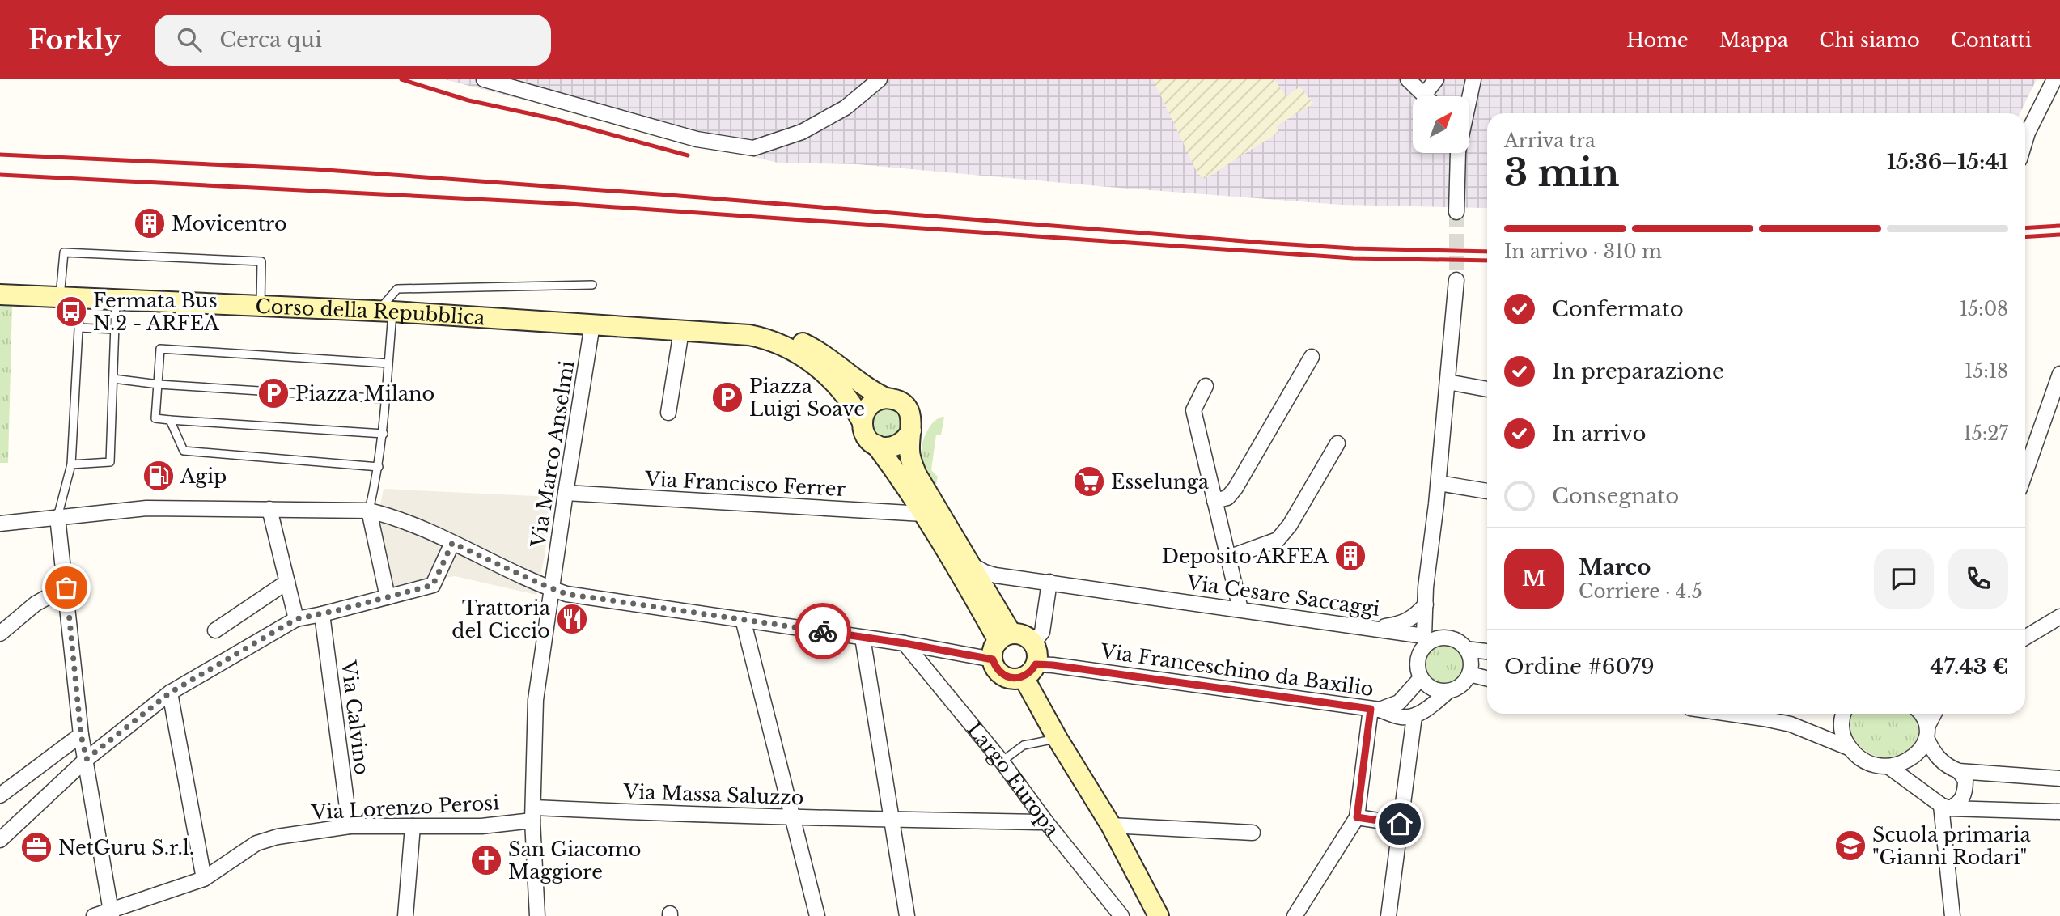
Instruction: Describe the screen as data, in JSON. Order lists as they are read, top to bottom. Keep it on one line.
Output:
{"streets":{"street":["Corso della Repubblica","Via Marco Anselmi","Via Francisco Ferrer","Via Cesare Saccaggi","Via Franceschino da Baxilio","Via Calvino","Largo Europa","Via Massa Saluzzo","Via Lorenzo Perosi"]},"crossings":[["Corso della Repubblica","Via Marco Anselmi"],["Via Marco Anselmi","Via Francisco Ferrer"],["Via Marco Anselmi","Via Massa Saluzzo"],["Via Marco Anselmi","Via Lorenzo Perosi"],["Via Cesare Saccaggi","Via Franceschino da Baxilio"],["Via Calvino","Via Lorenzo Perosi"],["Largo Europa","Via Massa Saluzzo"],["Via Massa Saluzzo","Via Lorenzo Perosi"]],"places":{"building":["Movicentro","Deposito ARFEA"],"bus stop":["Fermata Bus N.2 - ARFEA"],"parking":["Piazza Milano","Piazza Luigi Soave"],"fuel station":["Agip"],"supermarket":["Esselunga"],"restaurant":["Trattoria del Ciccio"],"school or university":["Scuola primaria \"Gianni Rodari\""],"office":["NetGuru S.r.l."],"church":["San Giacomo Maggiore"]},"north":"top right","page":{"header":"Forkly","search":"Cerca qui","nav":["Home","Mappa","Chi siamo","Contatti"],"heading":["3 min","Arriva tra","15:36–15:41"],"panel":["Marco","Corriere · 4.5","Ordine #6079","47.43 €"],"bar":"In arrivo · 310 m","list":[["Confermato","15:08"],["In preparazione","15:18"],["In arrivo","15:27"],"Consegnato"],"round":"M"}}
